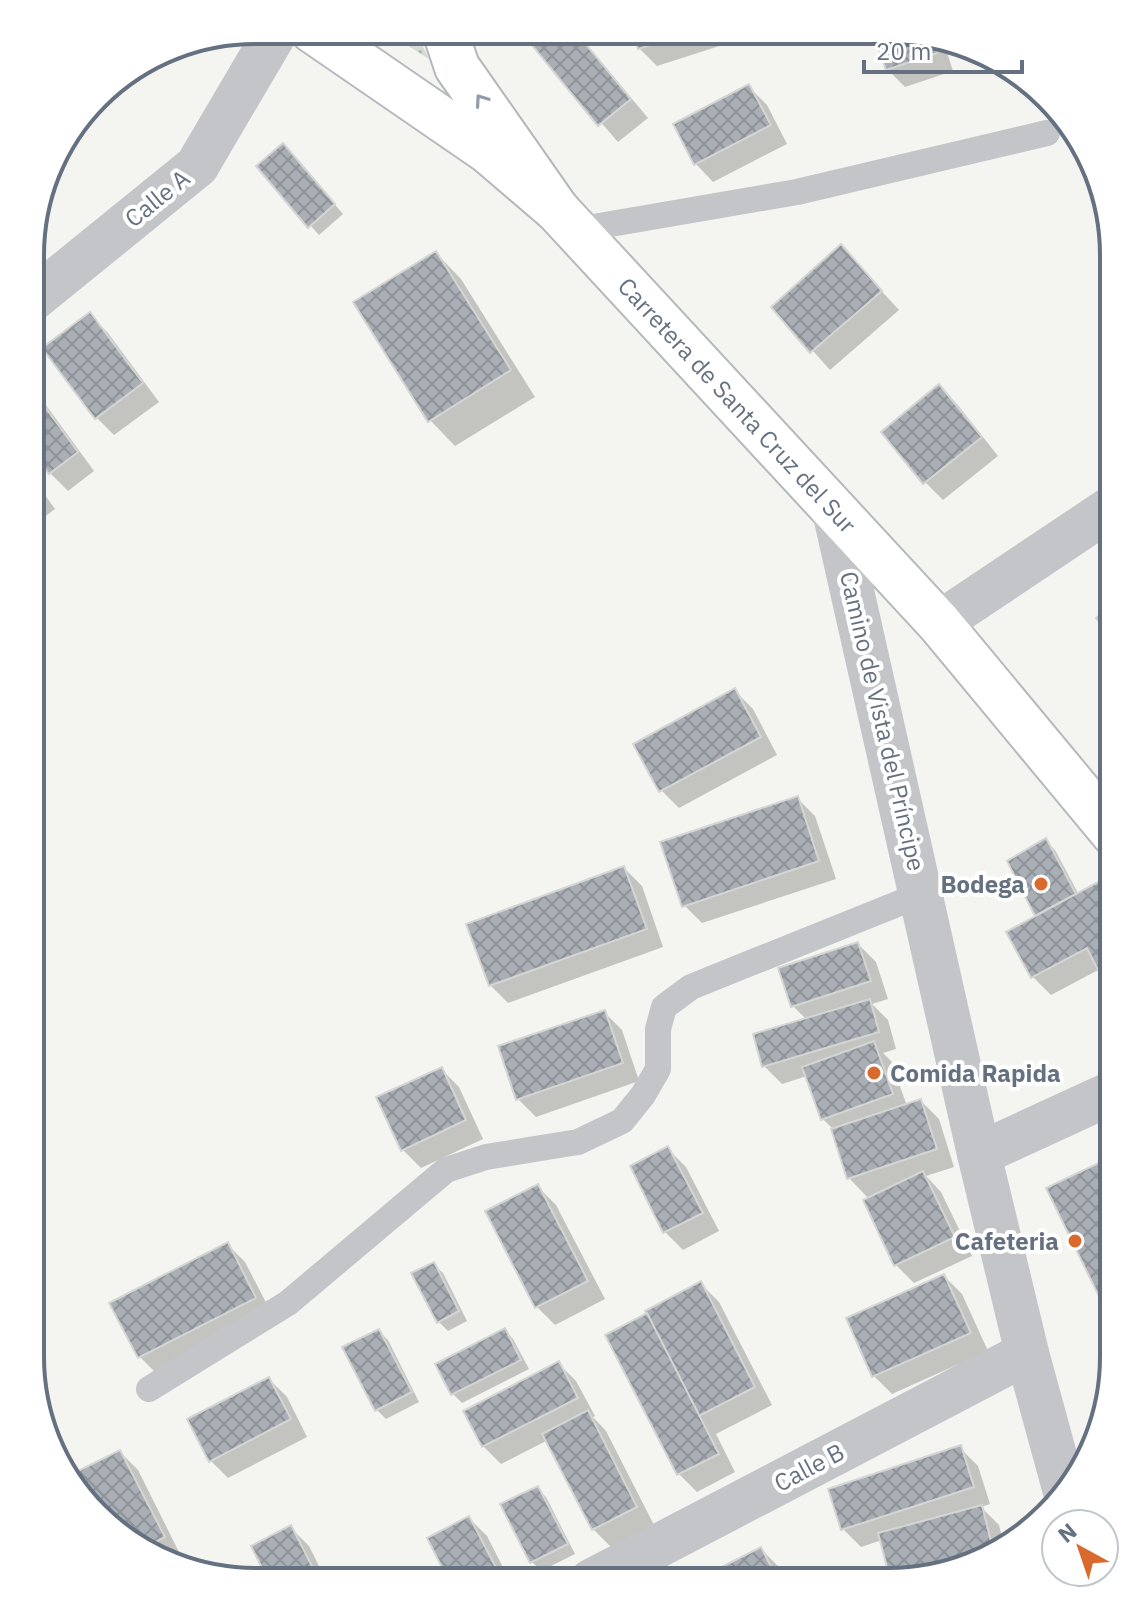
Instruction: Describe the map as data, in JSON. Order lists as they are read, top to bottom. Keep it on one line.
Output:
{"streets":{"main road":["Carretera de Santa Cruz del Sur"],"street":["Calle A","Camino de Vista del Príncipe","Calle B"]},"crossings":[["Carretera de Santa Cruz del Sur","Camino de Vista del Príncipe"],["Camino de Vista del Príncipe","Calle B"]],"places":["Bodega","Comida Rapida","Cafeteria"],"scale_bar":"20 m","north":"top left"}
